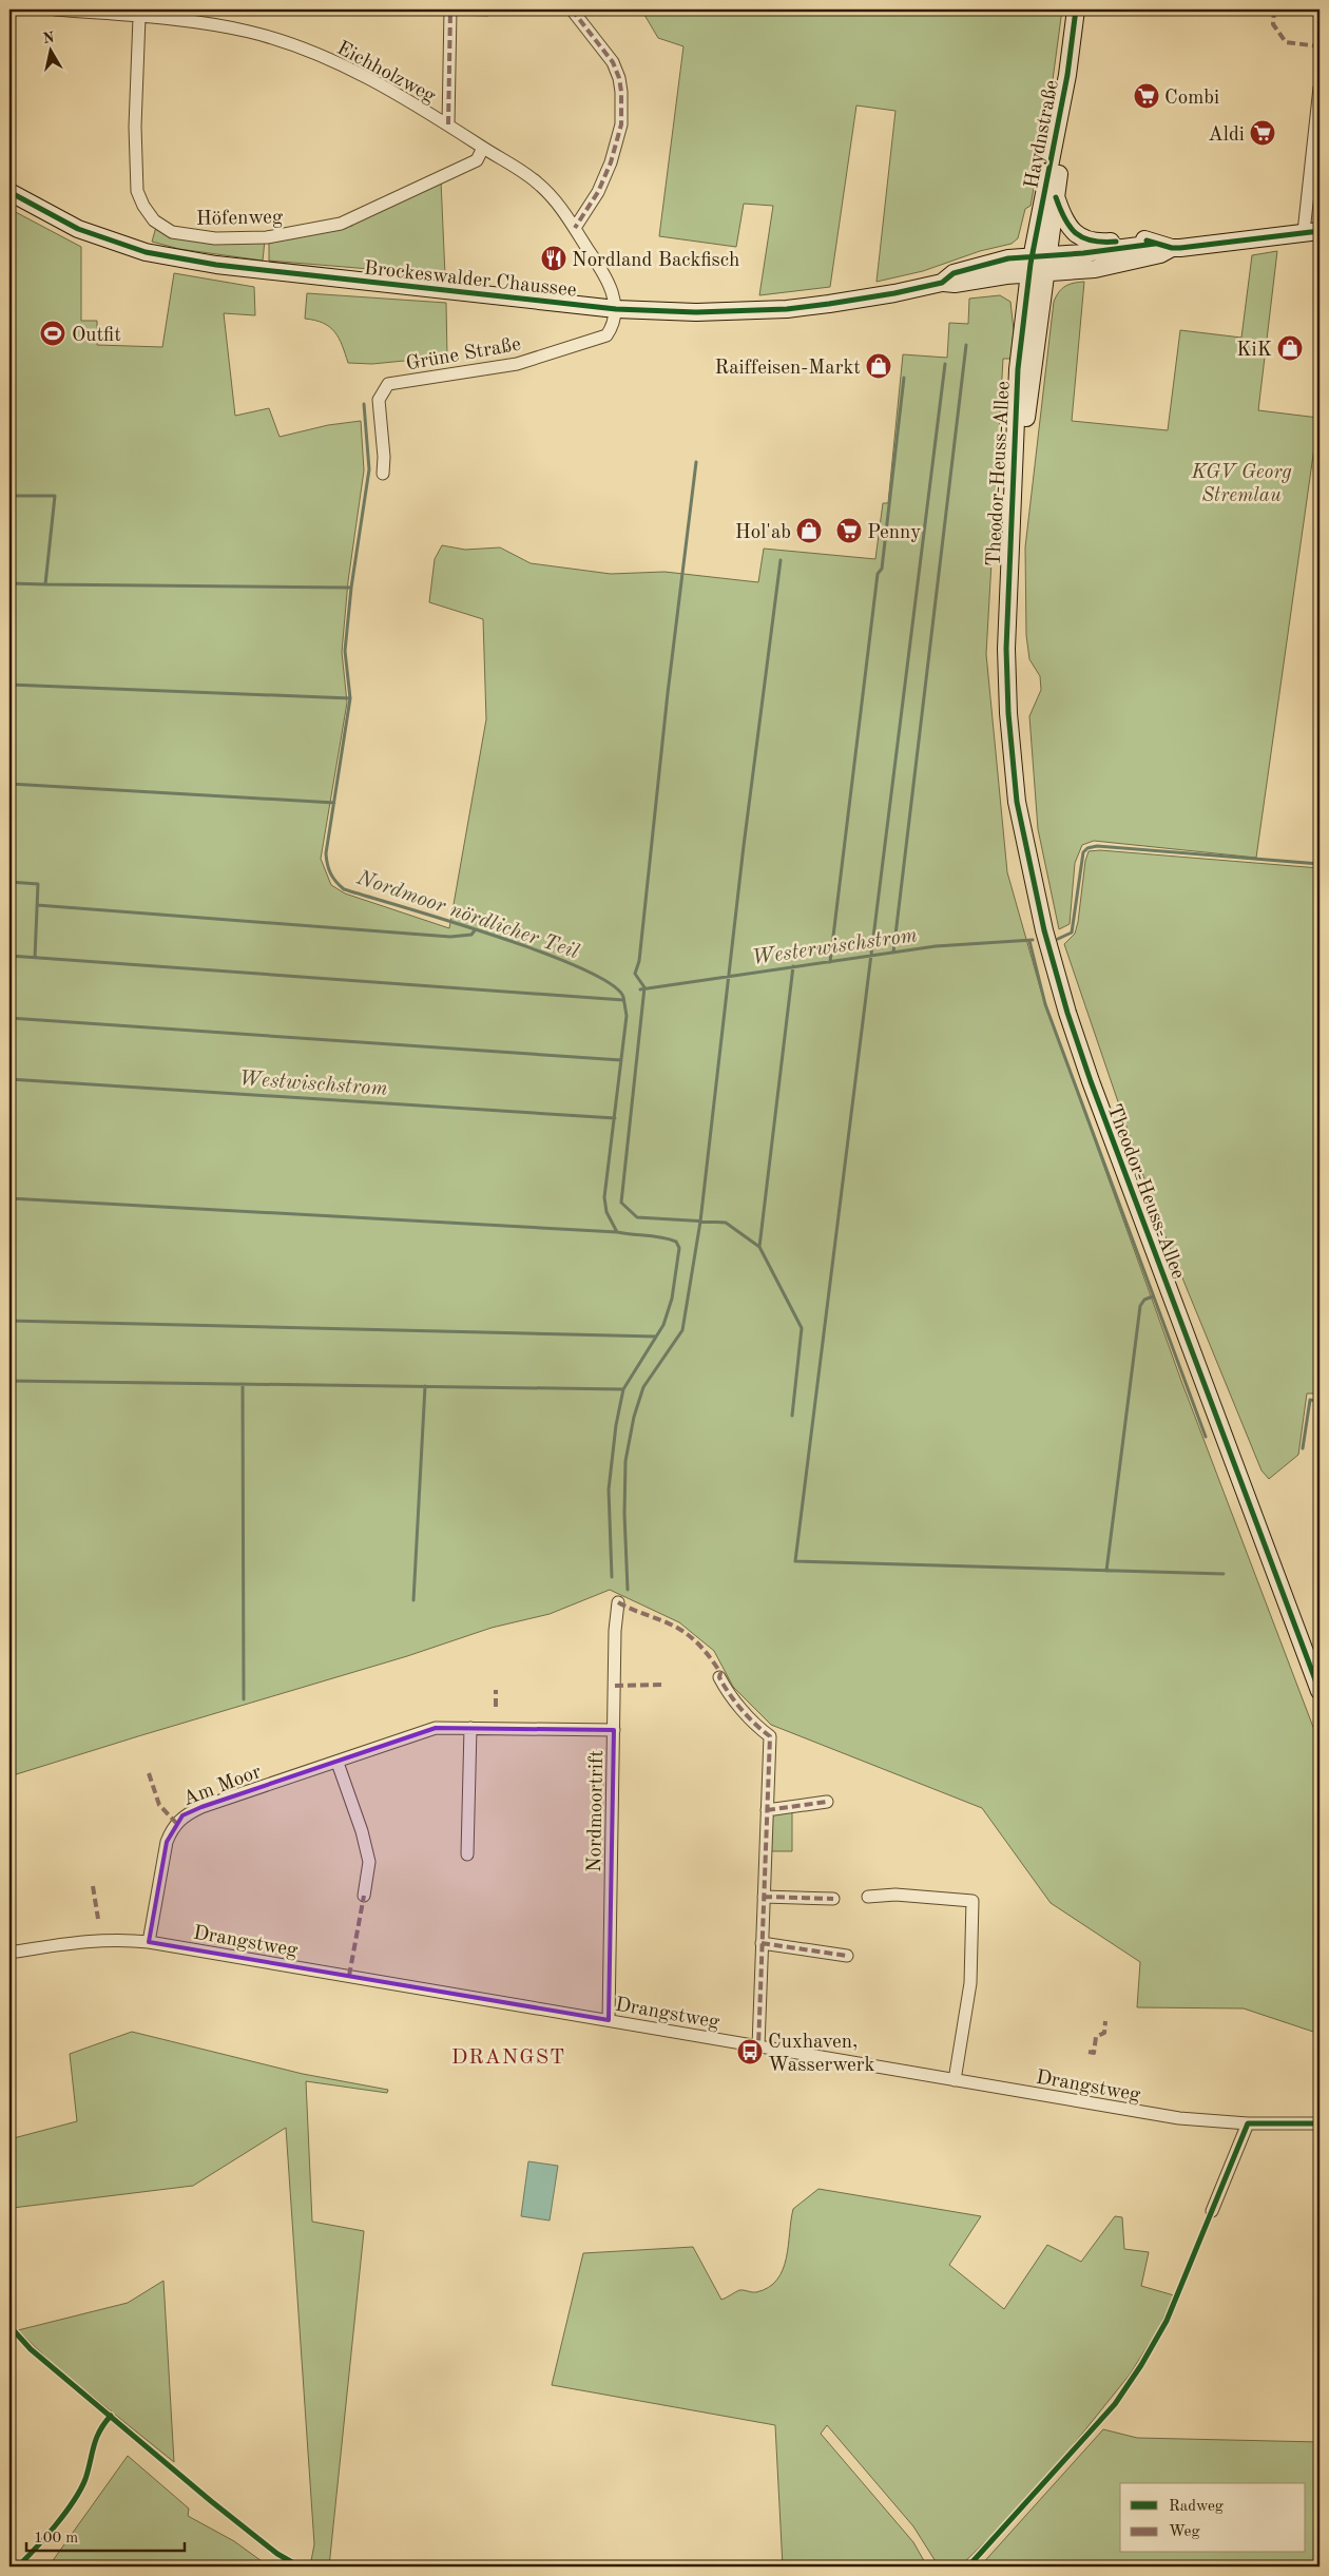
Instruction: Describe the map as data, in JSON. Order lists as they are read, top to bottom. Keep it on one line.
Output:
{"streets":{"street":["Eichholzweg","Haydnstraße","Höfenweg","Brockeswalder Chaussee","Grüne Straße","Theodor-Heuss-Allee","Am Moor","Nordmoortrift","Drangstweg"]},"crossings":[["Eichholzweg","Höfenweg"],["Eichholzweg","Brockeswalder Chaussee"],["Eichholzweg","Grüne Straße"],["Haydnstraße","Brockeswalder Chaussee"],["Haydnstraße","Theodor-Heuss-Allee"],["Brockeswalder Chaussee","Grüne Straße"],["Brockeswalder Chaussee","Theodor-Heuss-Allee"],["Am Moor","Nordmoortrift"],["Am Moor","Drangstweg"],["Nordmoortrift","Drangstweg"]],"districts":["DRANGST"],"water":["Nordmoor nördlicher Teil","Westerwischstrom","Westwischstrom"],"parks":["KGV Georg Stremlau"],"places":{"supermarket":["Combi","Aldi","Penny"],"restaurant":["Nordland Backfisch"],"sports":["Outfit"],"shop":["KiK","Raiffeisen-Markt","Hol'ab"],"bus stop":["Cuxhaven, Wasserwerk"]},"legend":["Radweg","Weg"],"scale_bar":"100 m","north":"top"}
